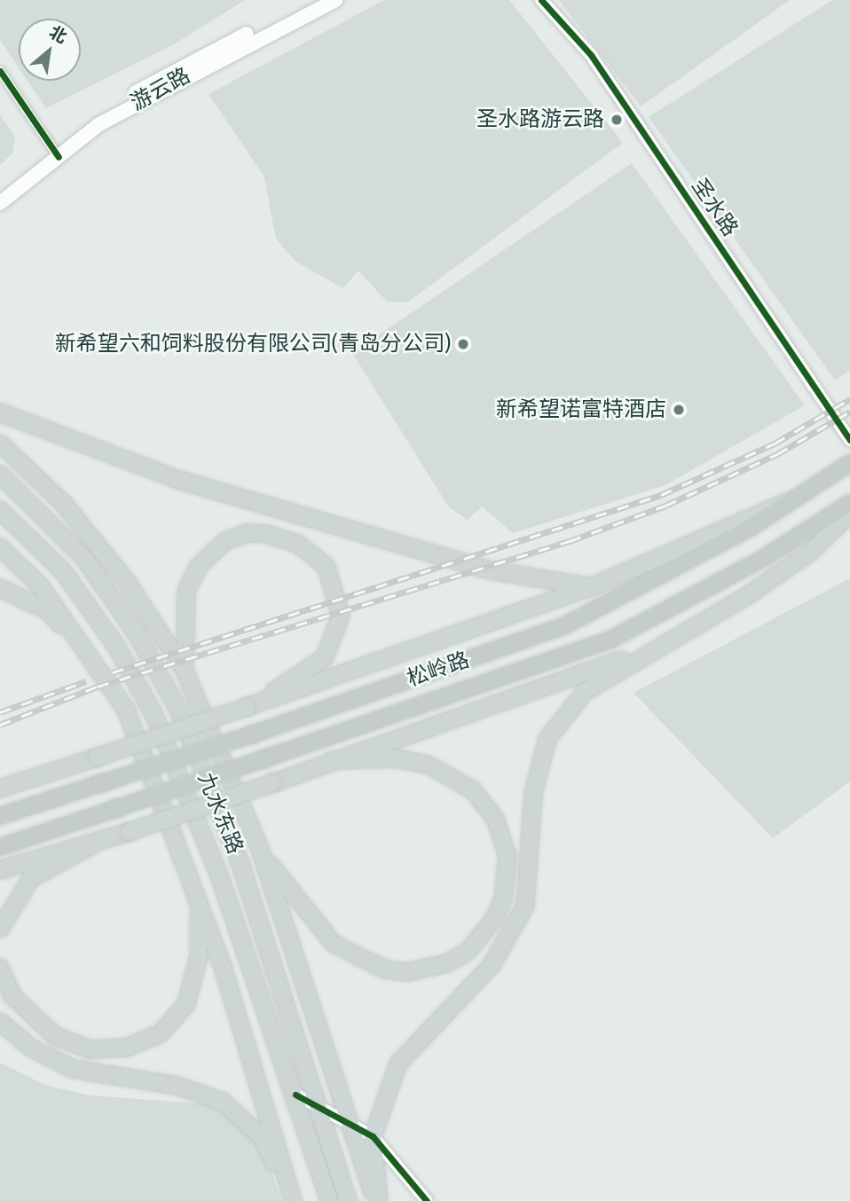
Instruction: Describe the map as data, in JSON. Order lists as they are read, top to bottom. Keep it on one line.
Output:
{"streets":{"highway":["松岭路"],"main road":["游云路","九水东路"],"street":["圣水路"]},"places":["圣水路游云路","新希望六和饲料股份有限公司(青岛分公司)","新希望诺富特酒店"],"north":"top right"}
